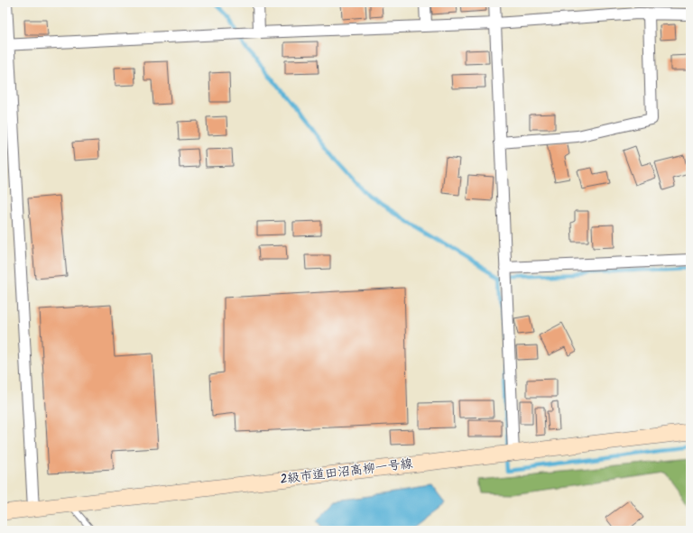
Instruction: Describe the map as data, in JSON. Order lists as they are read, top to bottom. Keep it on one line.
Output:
{"streets":{"street":["2級市道田沼高柳一号線"]}}
